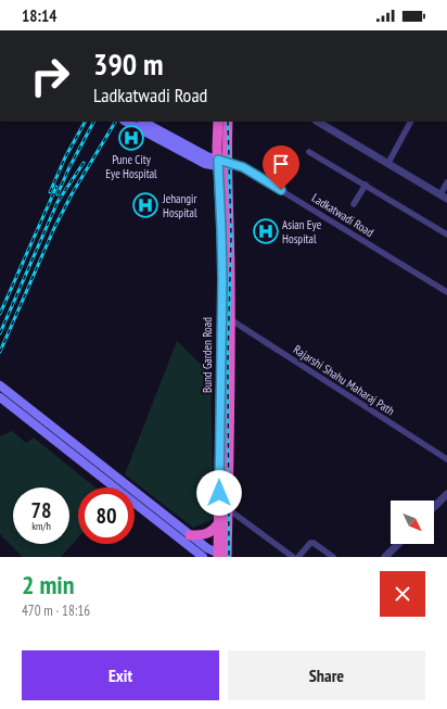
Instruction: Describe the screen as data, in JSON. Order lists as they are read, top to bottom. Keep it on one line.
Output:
{"streets":{"highway":["Bund Garden Road"],"street":["Ladkatwadi Road","Rajarshi Shahu Maharaj Path"]},"crossings":[["Ladkatwadi Road","Bund Garden Road"],["Bund Garden Road","Rajarshi Shahu Maharaj Path"]],"places":{"hospital":["Pune City Eye Hospital","Jehangir Hospital","Asian Eye Hospital"]},"north":"bottom right","page":{"status":"18:14","turn":["390 m","Ladkatwadi Road"],"speed":"78 km/h","limit":"80","heading":["2 min","470 m · 18:16"],"buttons":["Exit","Share"]}}
